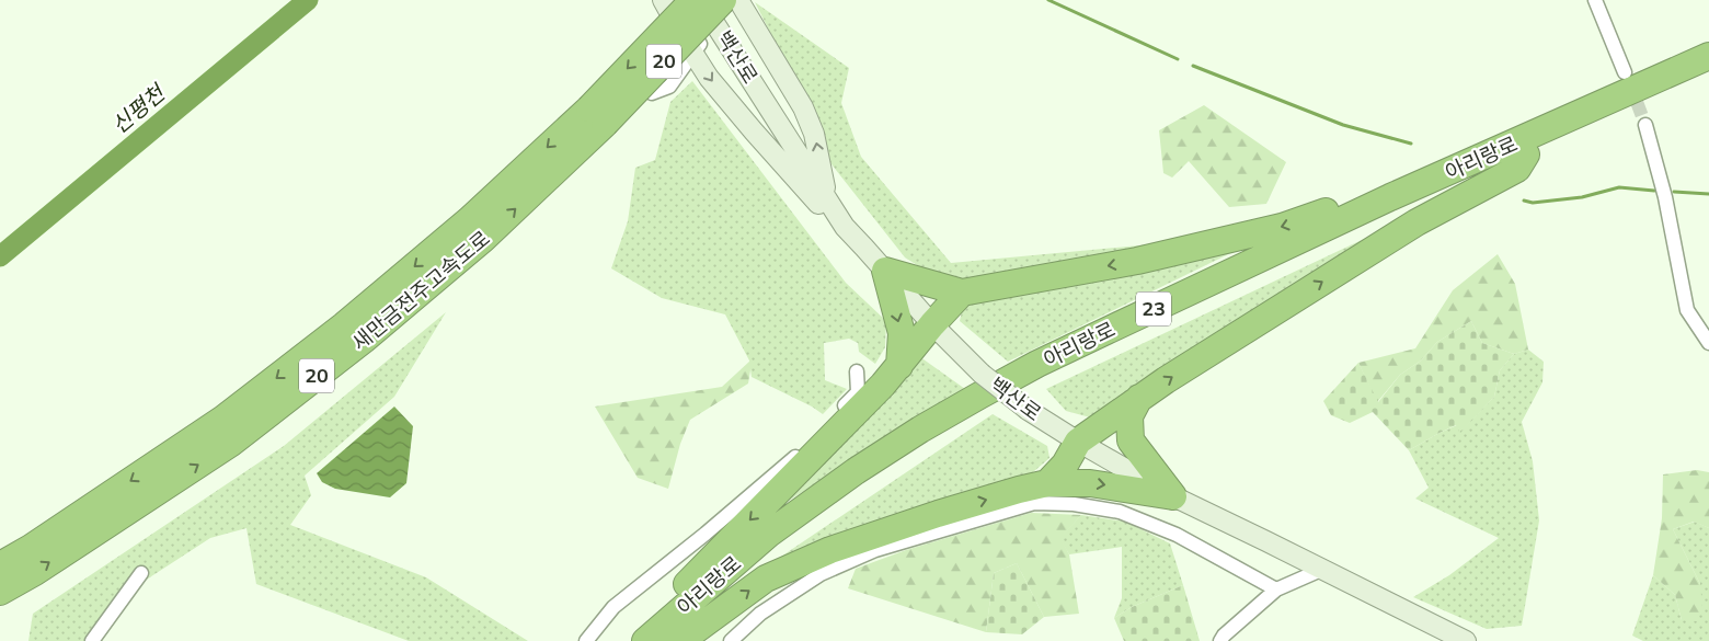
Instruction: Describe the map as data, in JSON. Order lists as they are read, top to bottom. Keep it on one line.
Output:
{"streets":{"highway":["20","아리랑로","새만금전주고속도로","23"],"main road":["백산로"]},"water":["신평천"]}
